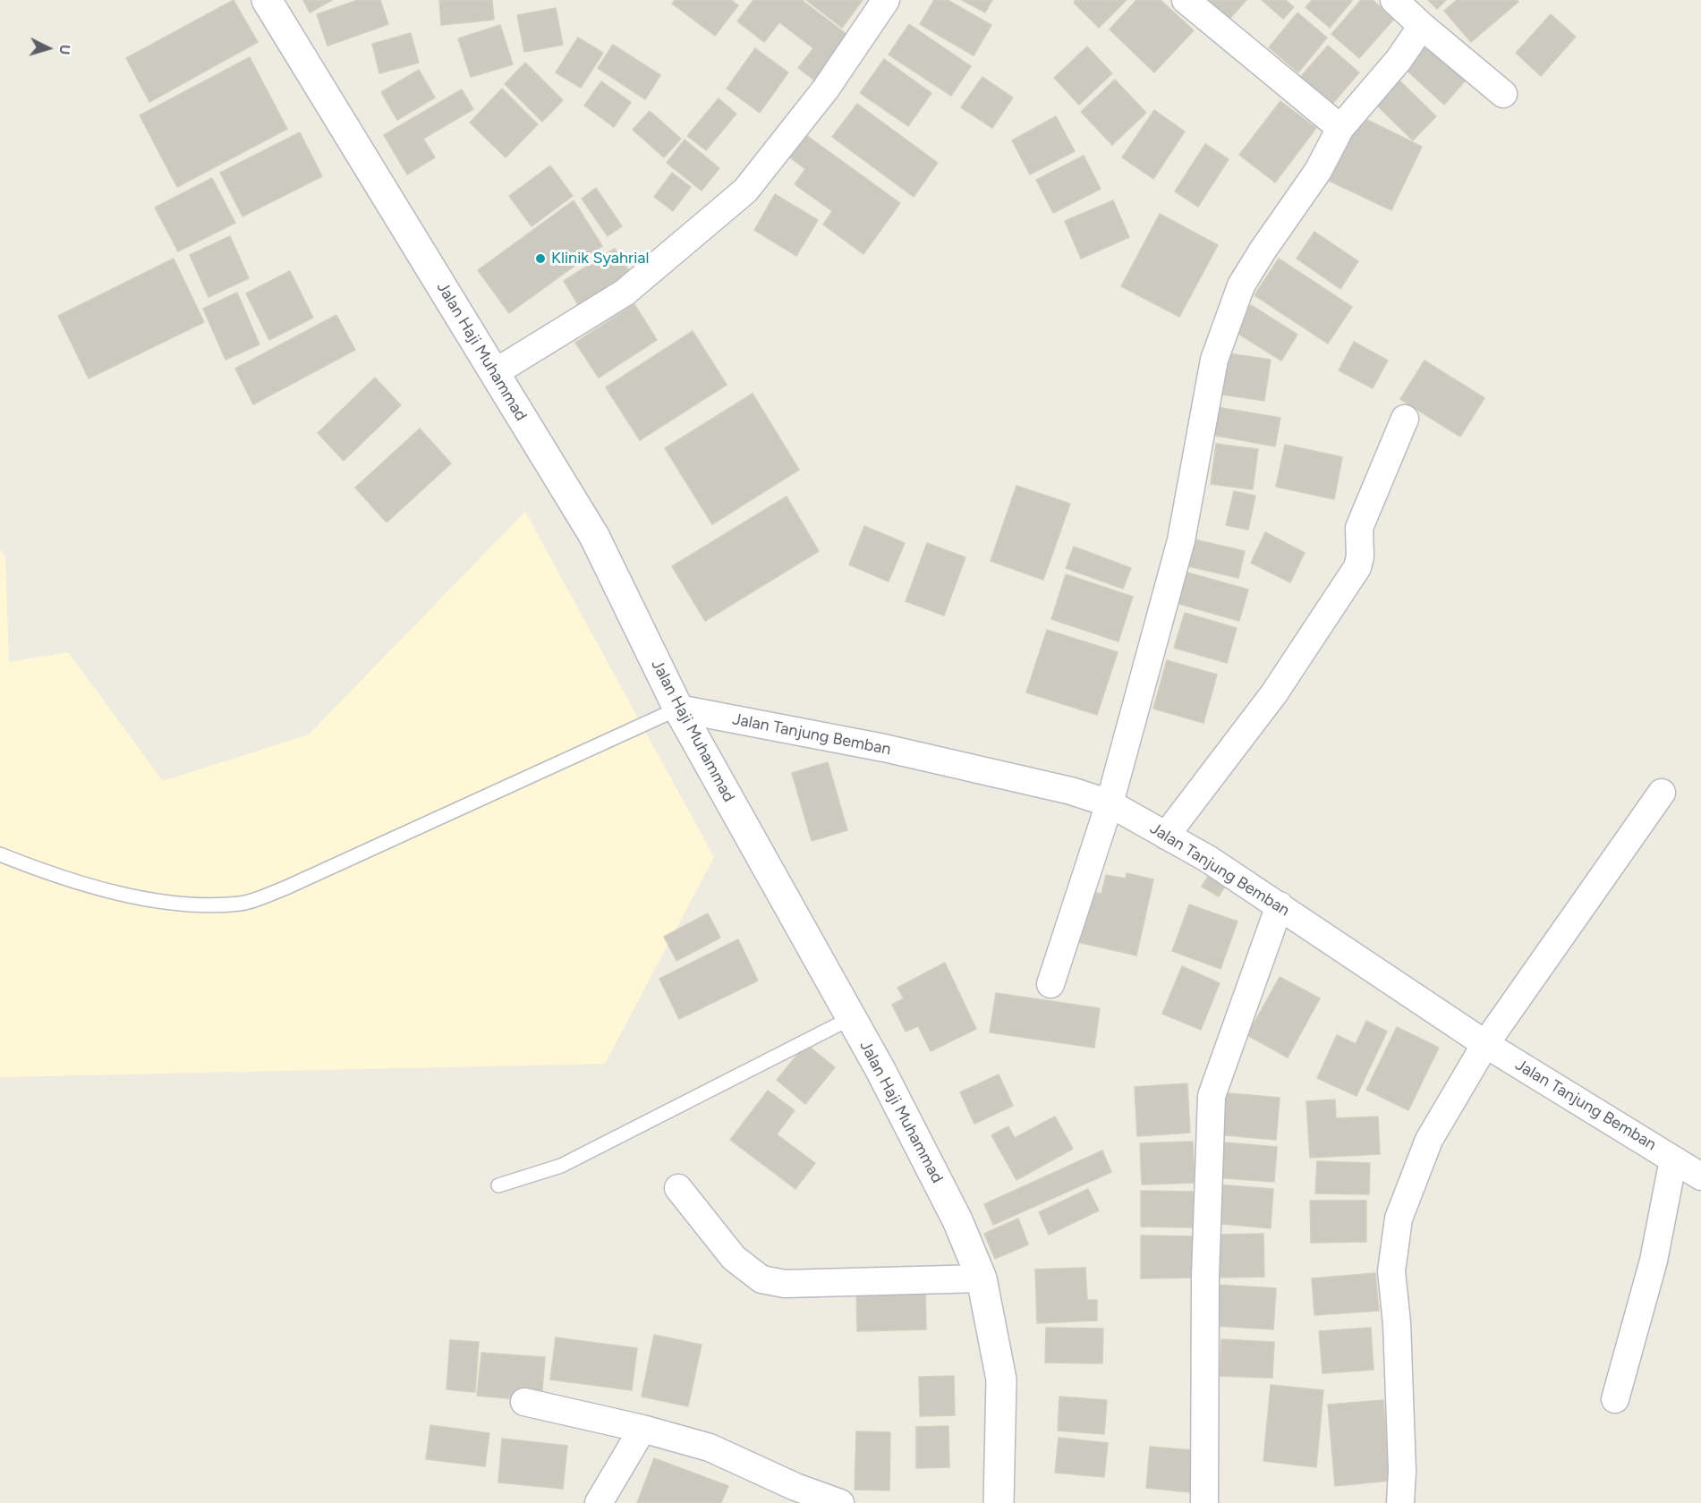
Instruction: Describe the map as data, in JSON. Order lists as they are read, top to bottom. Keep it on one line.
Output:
{"streets":{"street":["Jalan Haji Muhammad","Jalan Tanjung Bemban"]},"crossings":[["Jalan Haji Muhammad","Jalan Tanjung Bemban"]],"places":["Klinik Syahrial"],"north":"right"}
